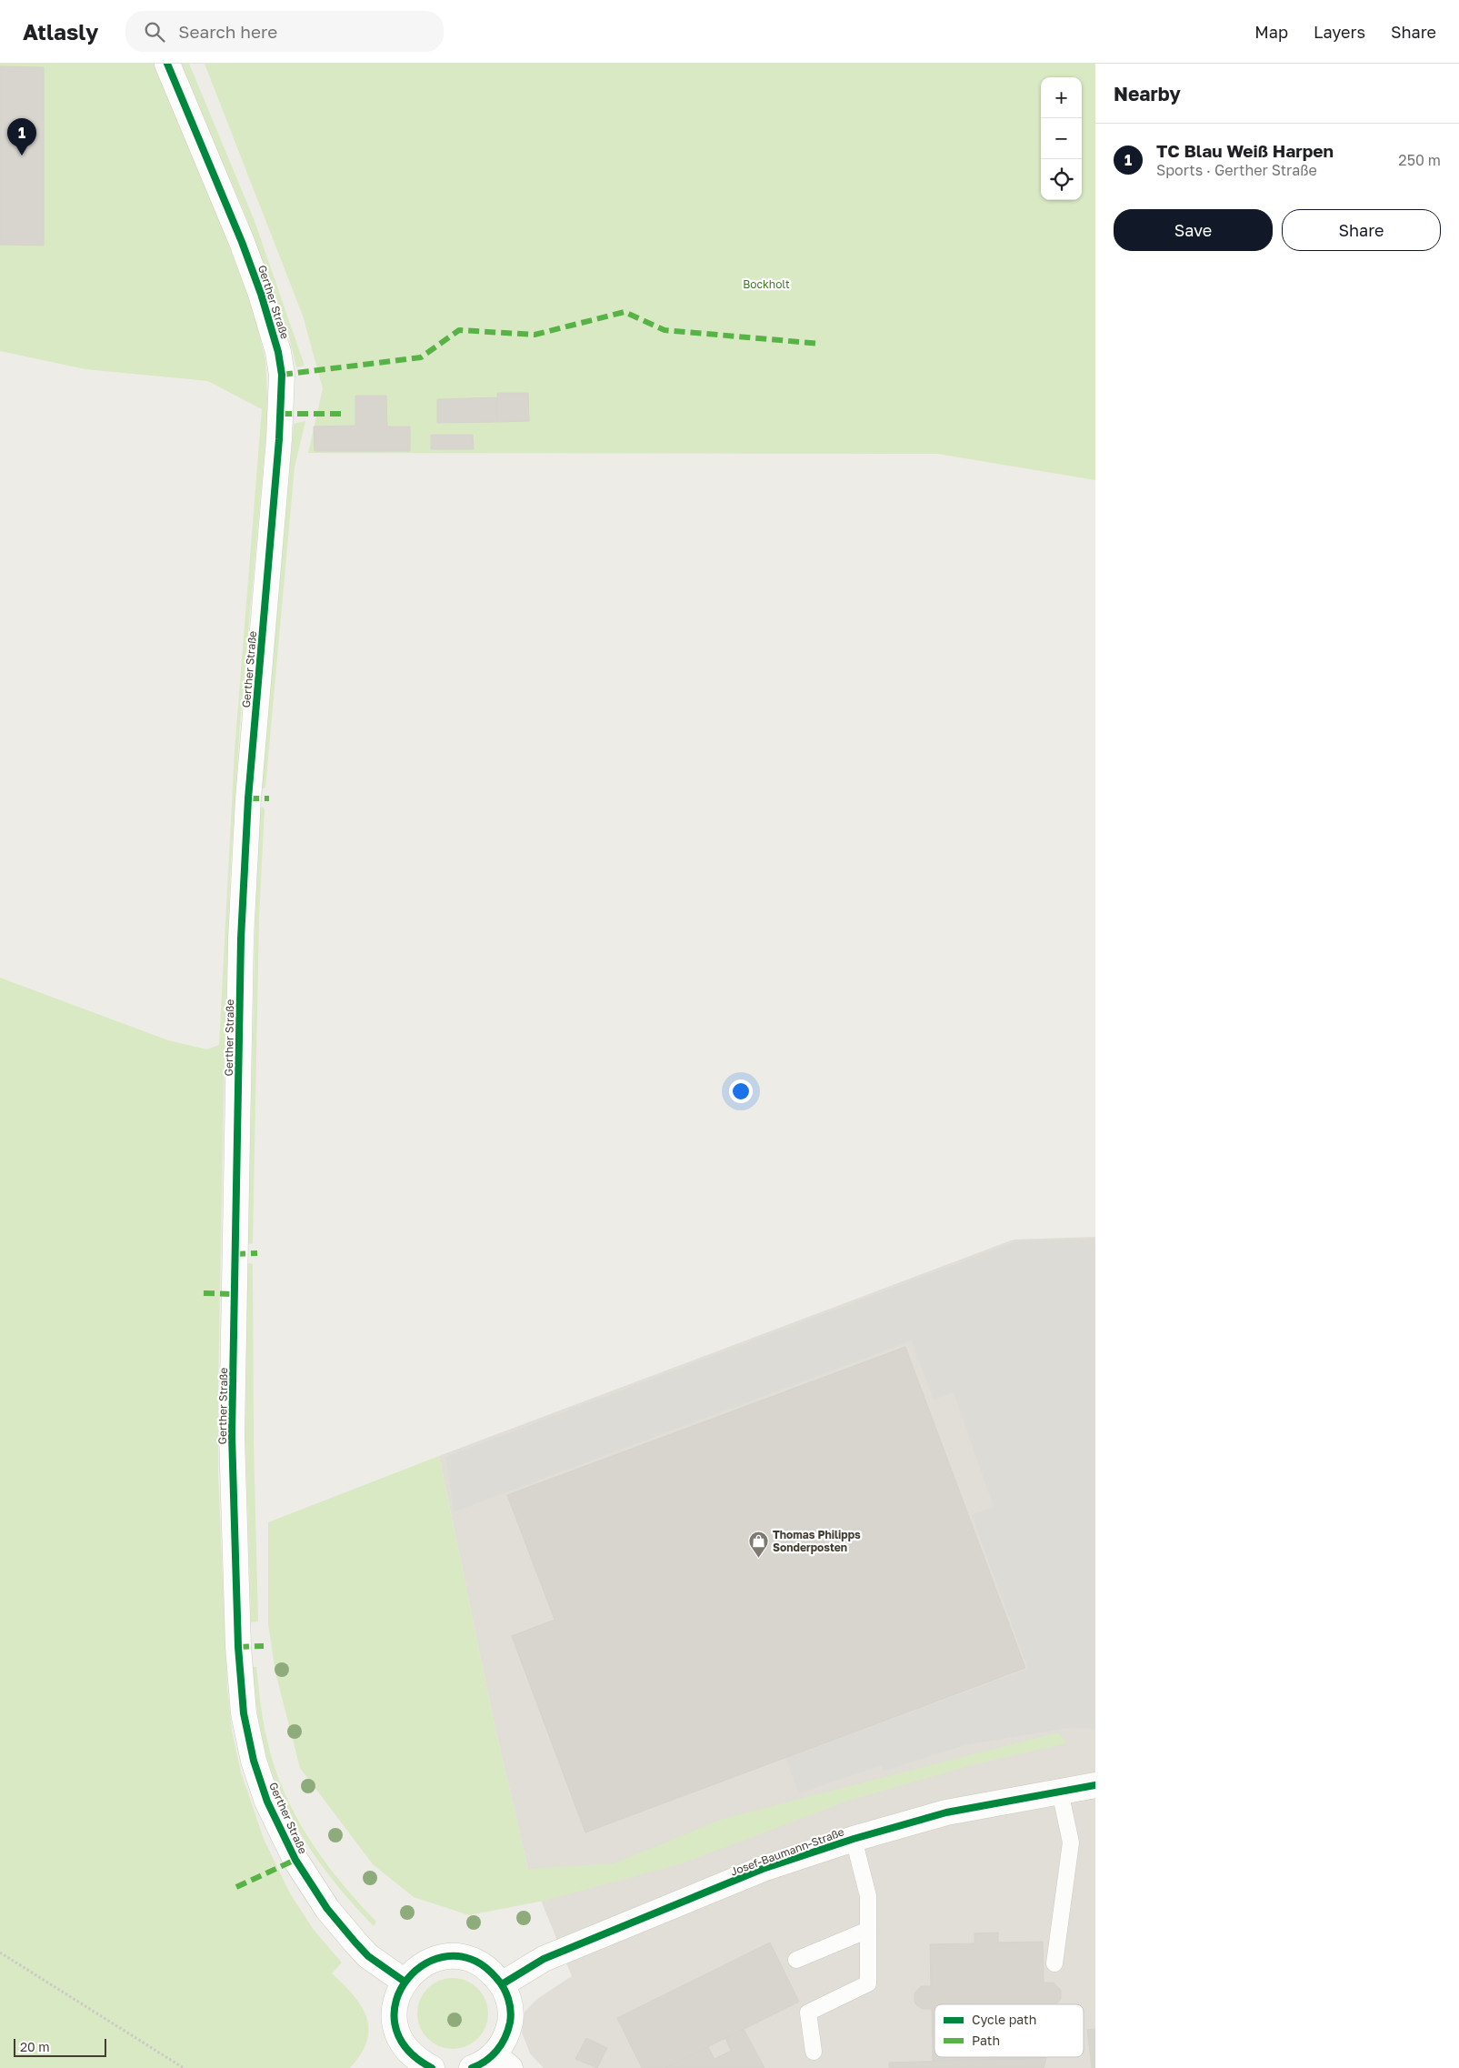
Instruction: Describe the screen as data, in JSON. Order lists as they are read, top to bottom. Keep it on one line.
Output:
{"streets":{"street":["Gerther Straße","Josef-Baumann-Straße"]},"parks":["Bockholt"],"places":{"shop":["Thomas Philipps Sonderposten"]},"legend":["Cycle path","Path"],"scale_bar":"20 m","page":{"header":"Atlasly","search":"Search here","nav":["Map","Layers","Share"],"heading":"Nearby","map_buttons":["+","−"],"pins":"1","list":[{"mark":"1","name":"TC Blau Weiß Harpen","note":"Sports · Gerther Straße","value":"250 m"}],"buttons":["Save","Share"],"scale":"20 m"}}
